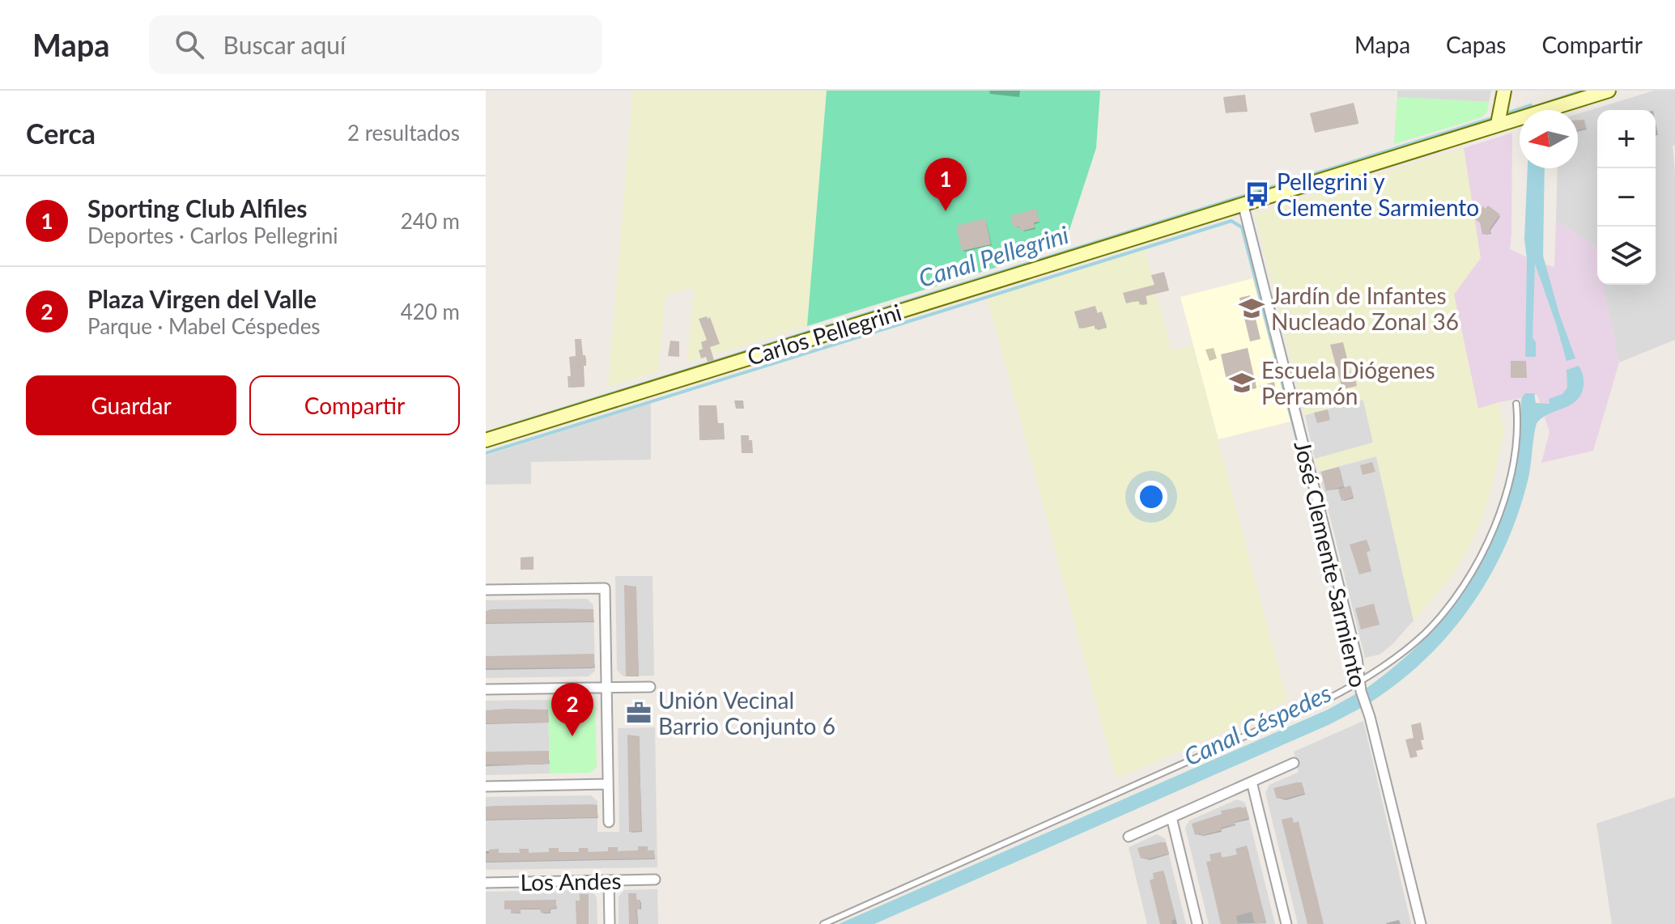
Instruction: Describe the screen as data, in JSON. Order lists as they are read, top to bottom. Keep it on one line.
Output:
{"streets":{"main road":["Carlos Pellegrini"],"street":["José Clemente Sarmiento","Los Andes"]},"crossings":[["Carlos Pellegrini","José Clemente Sarmiento"]],"water":["Canal Pellegrini","Canal Céspedes"],"places":{"bus stop":["Pellegrini y Clemente Sarmiento"],"school or university":["Jardín de Infantes Nucleado Zonal 36","Escuela Diógenes Perramón"],"office":["Unión Vecinal Barrio Conjunto 6"]},"north":"left","page":{"header":"Mapa","search":"Buscar aquí","nav":["Mapa","Capas","Compartir"],"heading":["Cerca","2 resultados"],"map_buttons":["+","−"],"pins":["1","2"],"list":[{"mark":"1","name":"Sporting Club Alfiles","note":"Deportes · Carlos Pellegrini","value":"240 m"},{"mark":"2","name":"Plaza Virgen del Valle","note":"Parque · Mabel Céspedes","value":"420 m"}],"buttons":["Guardar","Compartir"]}}
